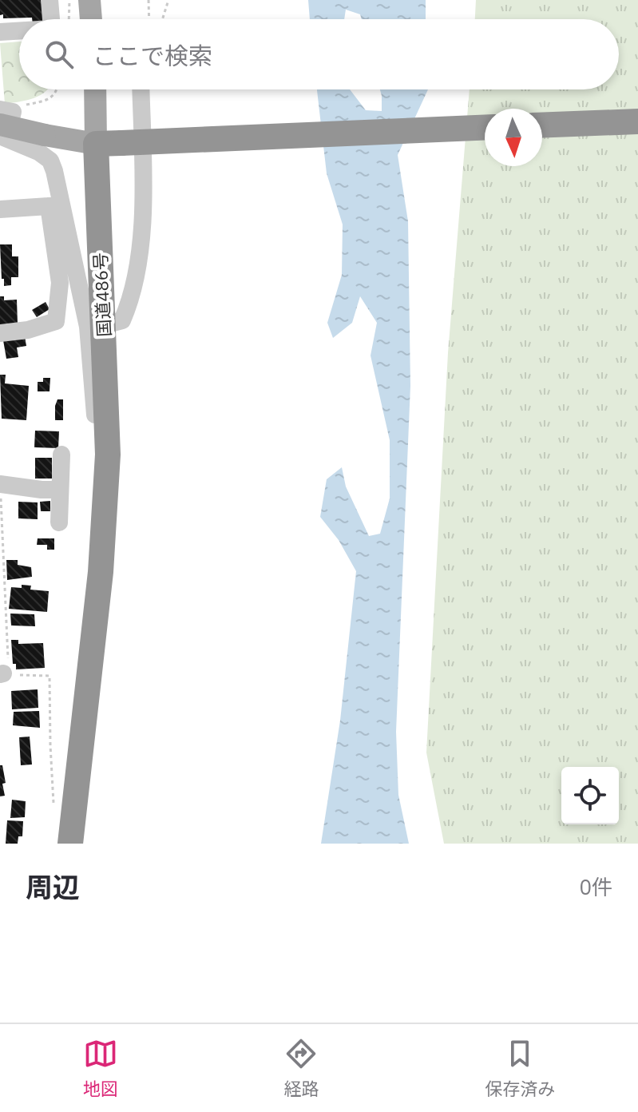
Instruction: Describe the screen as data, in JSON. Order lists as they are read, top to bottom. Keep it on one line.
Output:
{"streets":{"highway":["国道486号"]},"north":"bottom","page":{"search":"ここで検索","heading":["周辺","0件"],"nav":["地図","経路","保存済み"]}}
